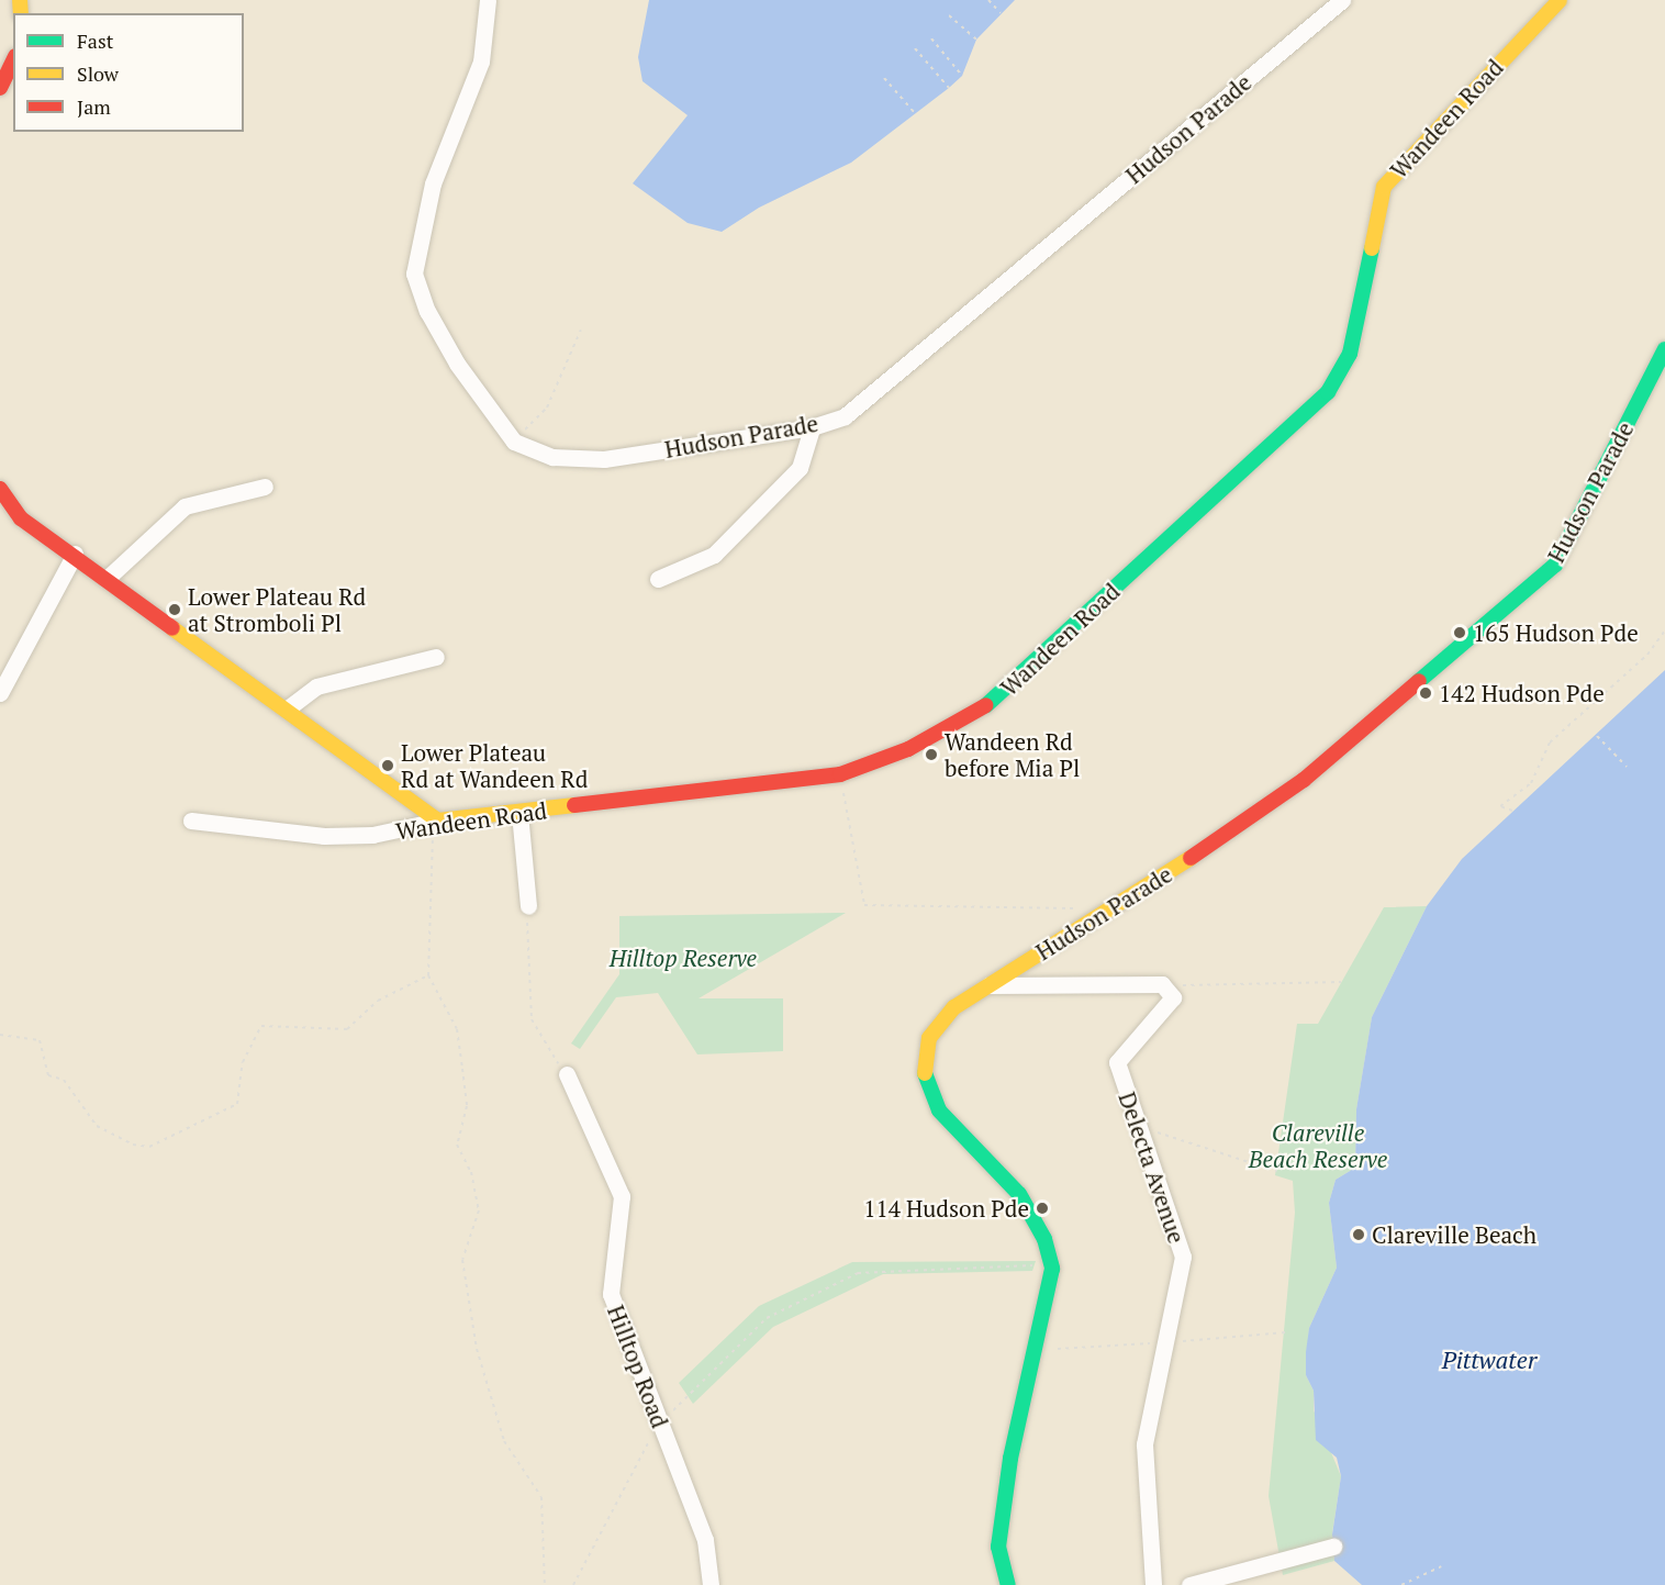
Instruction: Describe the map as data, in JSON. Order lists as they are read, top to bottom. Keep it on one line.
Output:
{"streets":{"street":["Wandeen Road","Hudson Parade","Delecta Avenue","Hilltop Road"]},"water":["Pittwater"],"parks":["Hilltop Reserve","Clareville Beach Reserve"],"places":["Lower Plateau Rd at Stromboli Pl","165 Hudson Pde","142 Hudson Pde","Wandeen Rd before Mia Pl","Lower Plateau Rd at Wandeen Rd","114 Hudson Pde","Clareville Beach"],"legend":["Fast","Slow","Jam"]}
